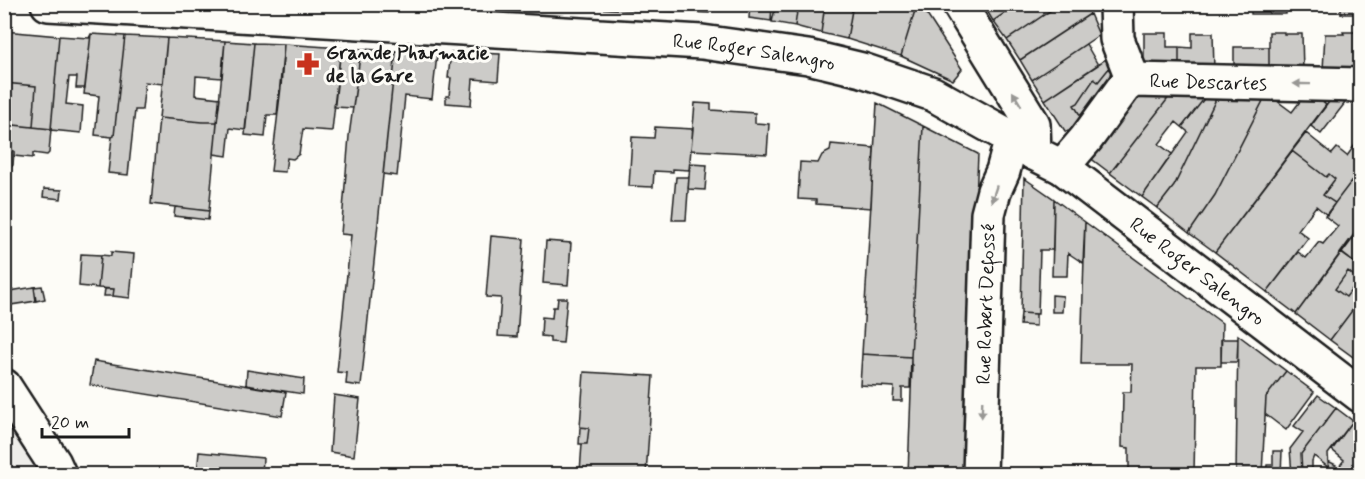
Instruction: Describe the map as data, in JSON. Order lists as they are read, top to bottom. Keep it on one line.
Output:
{"streets":{"street":["Rue Roger Salengro","Rue Descartes","Rue Robert Defossé"]},"crossings":[["Rue Roger Salengro","Rue Descartes"],["Rue Roger Salengro","Rue Robert Defossé"],["Rue Descartes","Rue Robert Defossé"]],"one_way":["Rue Descartes","Rue Robert Defossé"],"places":{"pharmacy":["Grande Pharmacie de la Gare"]},"scale_bar":"20 m"}
